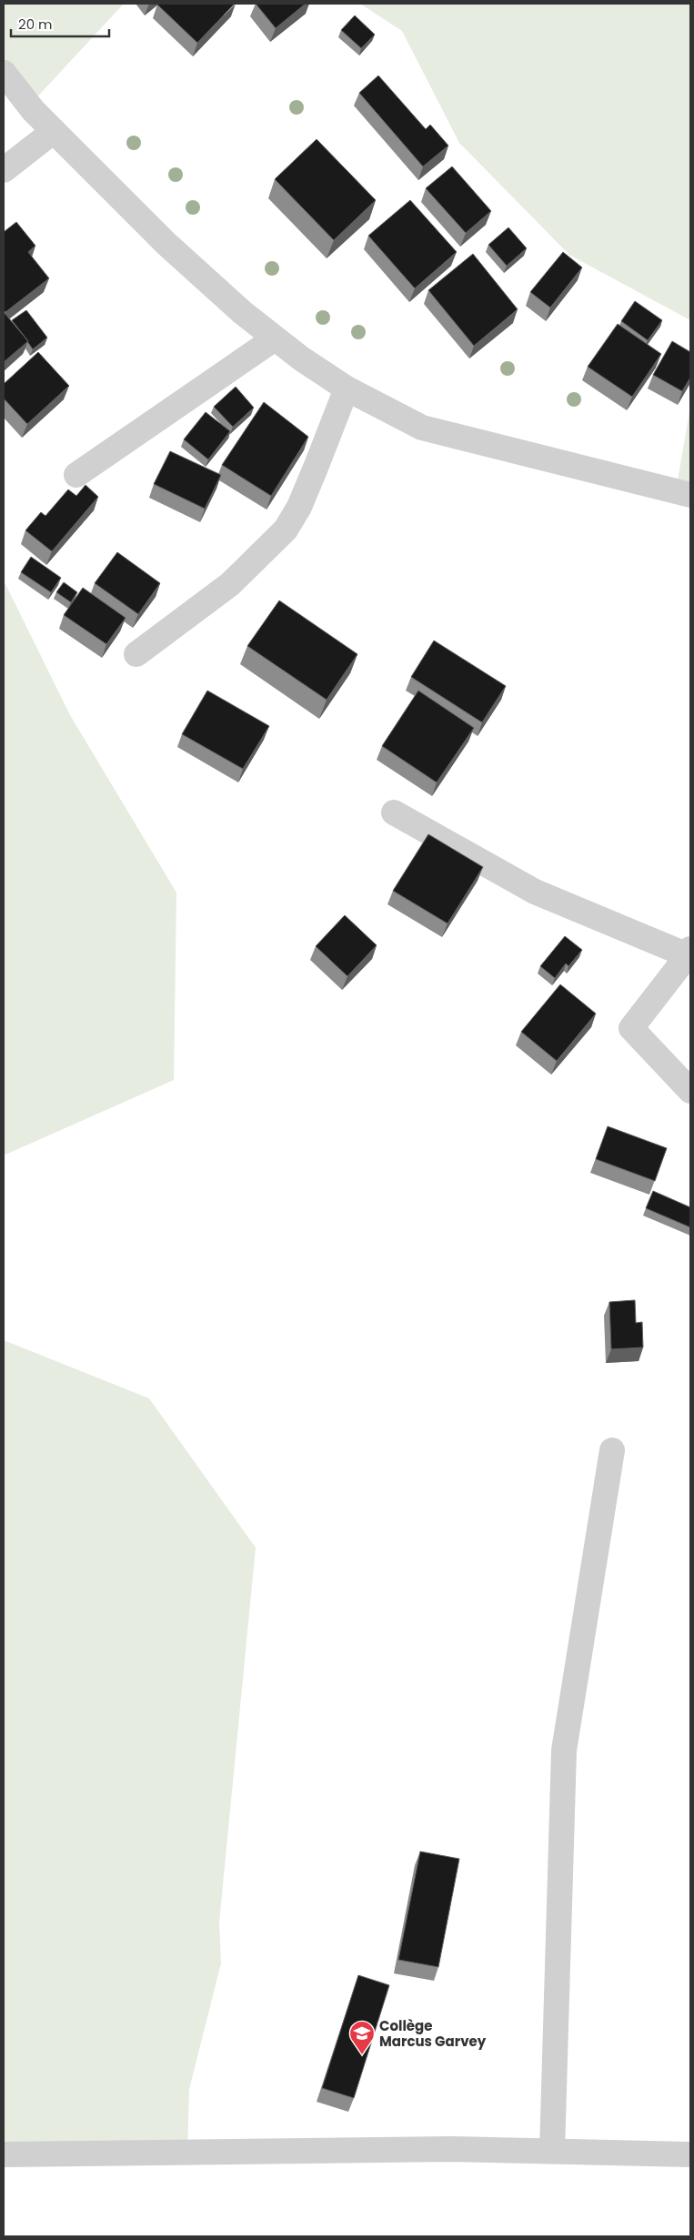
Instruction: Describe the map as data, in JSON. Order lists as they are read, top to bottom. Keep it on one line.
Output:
{"places":{"school or university":["Collège Marcus Garvey"]},"scale_bar":"20 m"}
